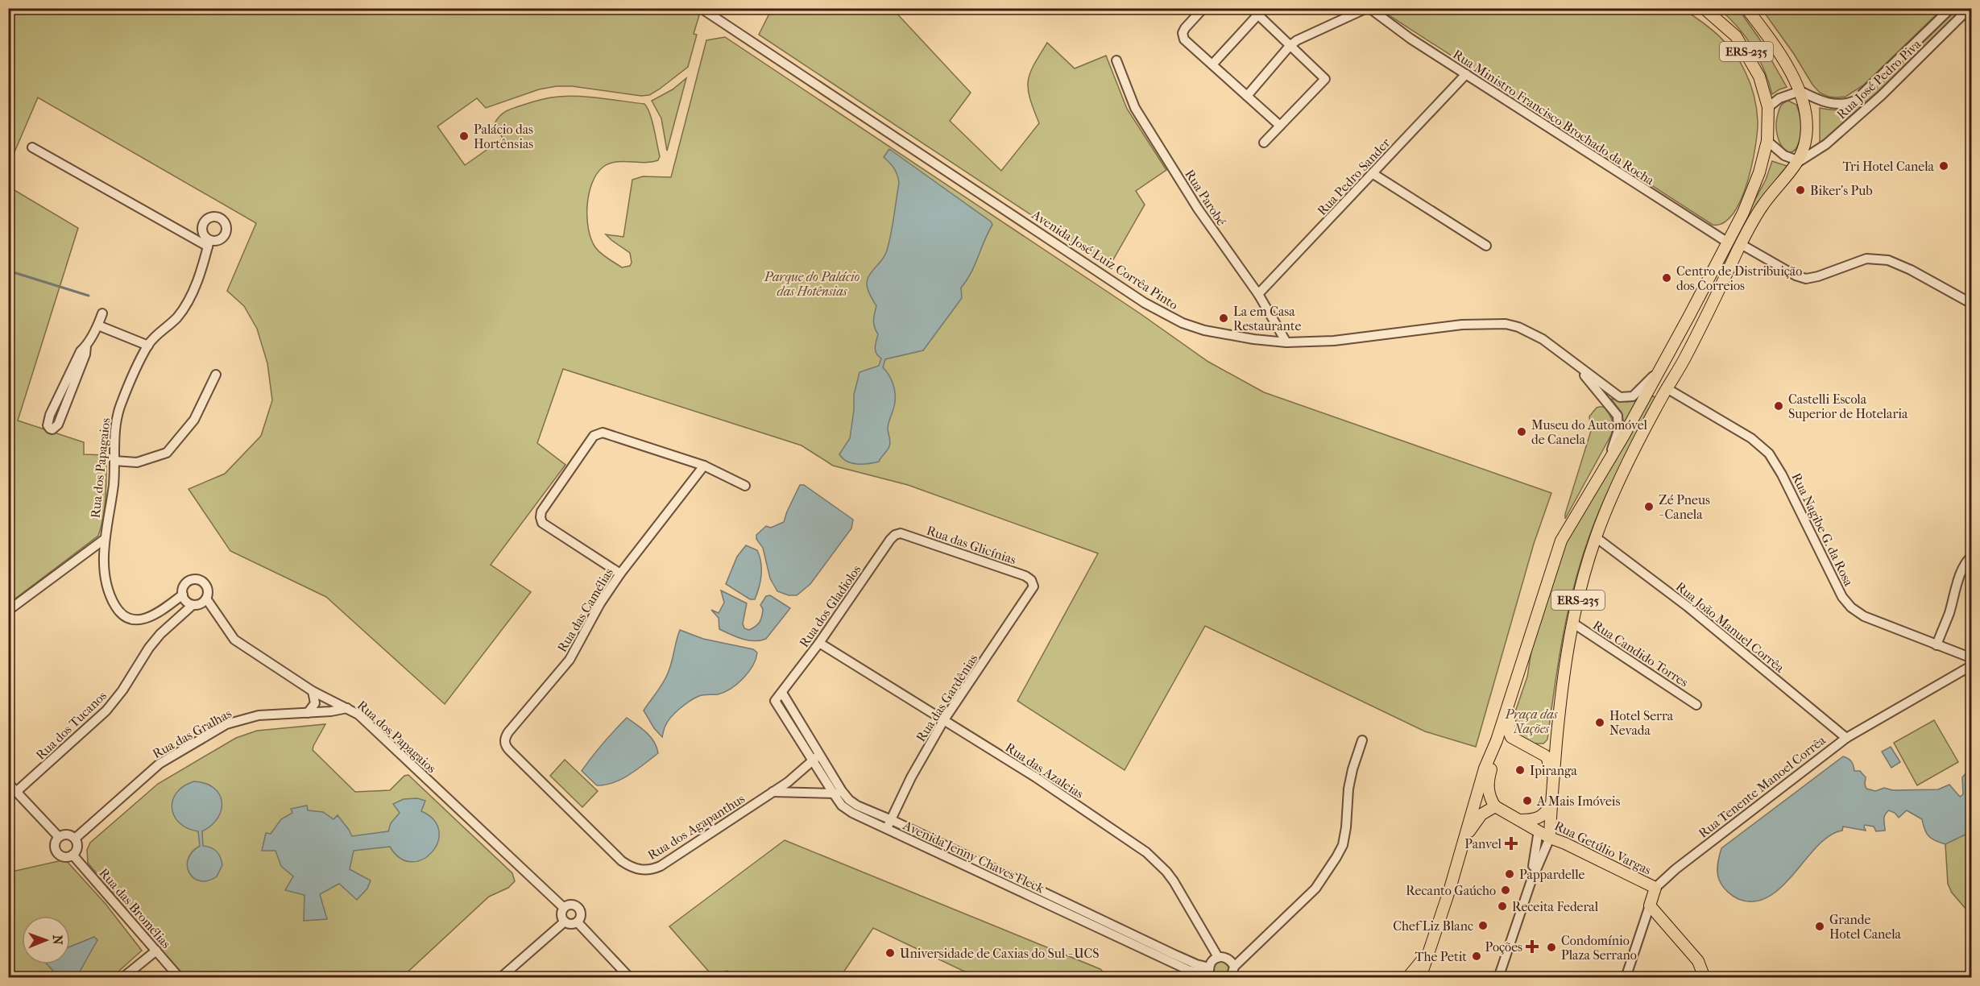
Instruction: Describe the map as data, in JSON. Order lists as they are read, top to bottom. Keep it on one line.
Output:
{"streets":{"main road":["ERS-235","Rua Tenente Manoel Corrêa","Rua Getúlio Vargas"],"street":["Rua José Pedro Piva","Rua Ministro Francisco Brochado da Rocha","Rua Pedro Sander","Rua Parobé","Avenida José Luiz Corrêa Pinto","Rua dos Papagaios","Rua Nagibe G. da Rosa","Rua das Glicínias","Rua dos Gladiolos","Rua das Camélias","Rua João Manuel Corrêa","Rua Candido Torres","Rua das Gardênias","Rua dos Tucanos","Rua das Gralhas","Rua das Azaleias","Rua dos Agapanthus","Avenida Jenny Chaves Fleck","Rua das Bromélias"]},"crossings":[["ERS-235","Rua José Pedro Piva"],["ERS-235","Rua Ministro Francisco Brochado da Rocha"],["ERS-235","Avenida José Luiz Corrêa Pinto"],["ERS-235","Rua Nagibe G. da Rosa"],["ERS-235","Rua João Manuel Corrêa"],["ERS-235","Rua Candido Torres"],["ERS-235","Rua Getúlio Vargas"],["Rua Ministro Francisco Brochado da Rocha","Rua Pedro Sander"],["Rua Pedro Sander","Rua Parobé"],["Rua Parobé","Avenida José Luiz Corrêa Pinto"],["Rua dos Papagaios","Rua dos Tucanos"],["Rua dos Papagaios","Rua das Gralhas"],["Rua das Glicínias","Rua dos Gladiolos"],["Rua das Glicínias","Rua das Gardênias"],["Rua dos Gladiolos","Rua das Azaleias"],["Rua dos Gladiolos","Avenida Jenny Chaves Fleck"],["Rua das Camélias","Rua dos Agapanthus"],["Rua João Manuel Corrêa","Rua Tenente Manoel Corrêa"],["Rua das Gardênias","Rua das Azaleias"],["Rua das Gardênias","Avenida Jenny Chaves Fleck"],["Rua das Gralhas","Rua das Bromélias"],["Rua Tenente Manoel Corrêa","Rua Getúlio Vargas"],["Rua dos Agapanthus","Avenida Jenny Chaves Fleck"]],"parks":["Parque do Palácio das Hotênsias","Praça das Nações"],"places":{"other":["Palácio das Hortênsias","Tri Hotel Canela","Biker's Pub","Centro de Distribuição dos Correios","La em Casa Restaurante","Castelli Escola Superior de Hotelaria","Museu do Automóvel de Canela","Zé Pneus - Canela","Hotel Serra Nevada","Ipiranga","A Mais Imóveis","Pappardelle","Recanto Gaúcho","Receita Federal","Chef Liz Blanc","Grande Hotel Canela","Condomínio Plaza Serrano","Universidade de Caxias do Sul - UCS","The Petit"],"health":["Panvel","Poções"]},"north":"right"}
